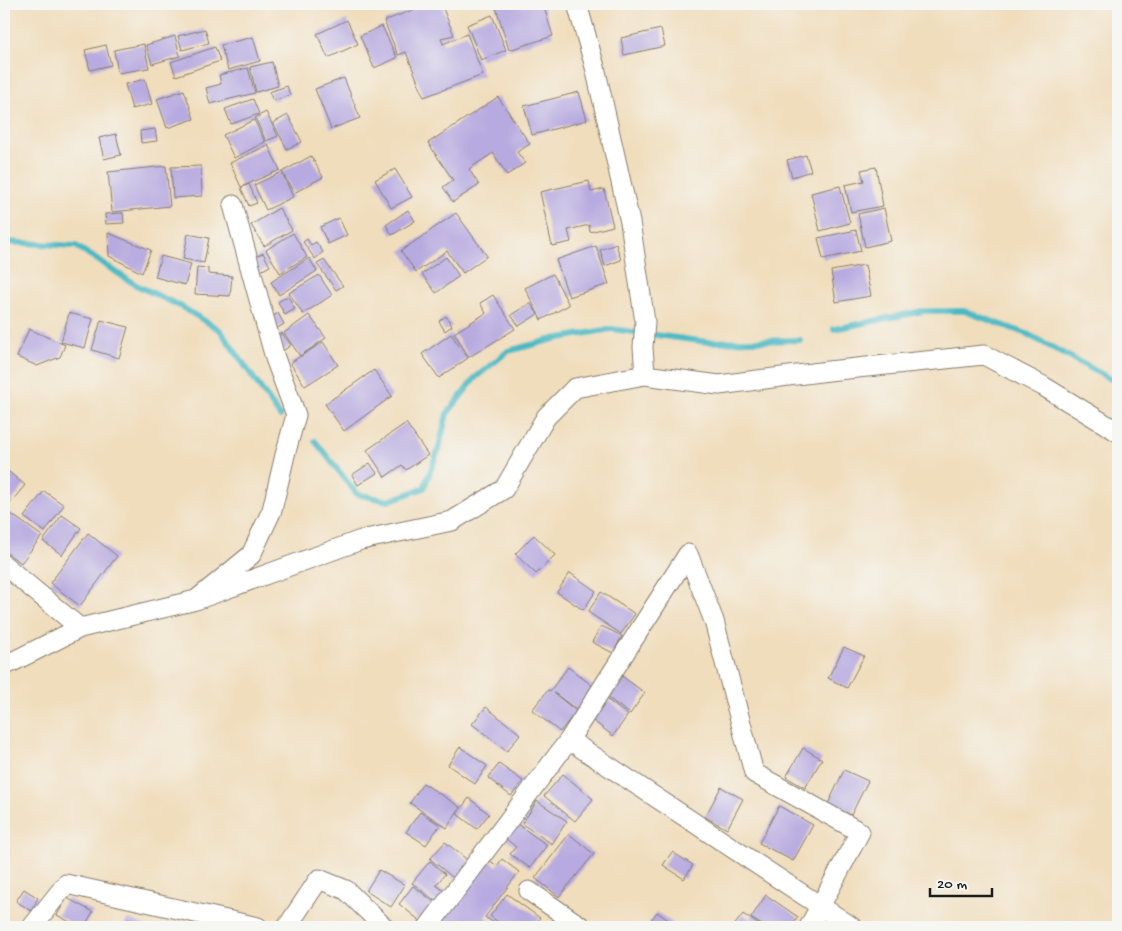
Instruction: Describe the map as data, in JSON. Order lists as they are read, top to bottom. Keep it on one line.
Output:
{"scale_bar":"20 m"}
